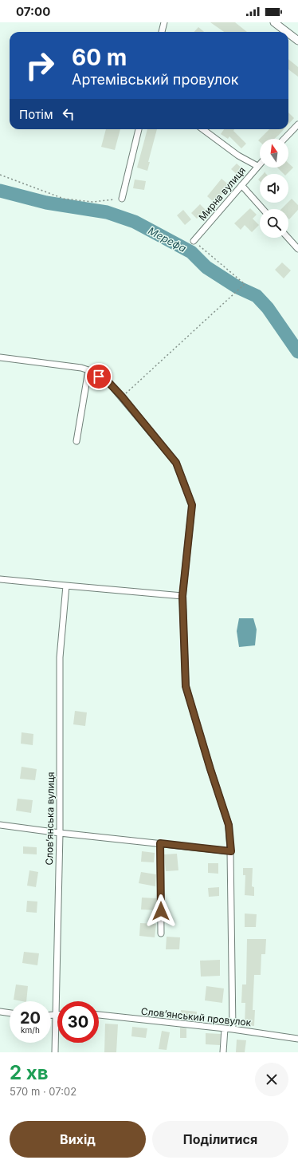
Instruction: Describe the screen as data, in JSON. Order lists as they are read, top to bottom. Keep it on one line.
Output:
{"streets":{"street":["Мирна вулиця","Слов’янська вулиця","Слов’янський провулок"]},"water":["Мерефа"],"north":"top","page":{"status":"07:00","turn":["60 m","Артемівський провулок"],"then":"Потім","speed":"20 km/h","limit":"30","heading":["2 хв","570 m · 07:02"],"buttons":["Вихід","Поділитися"]}}
